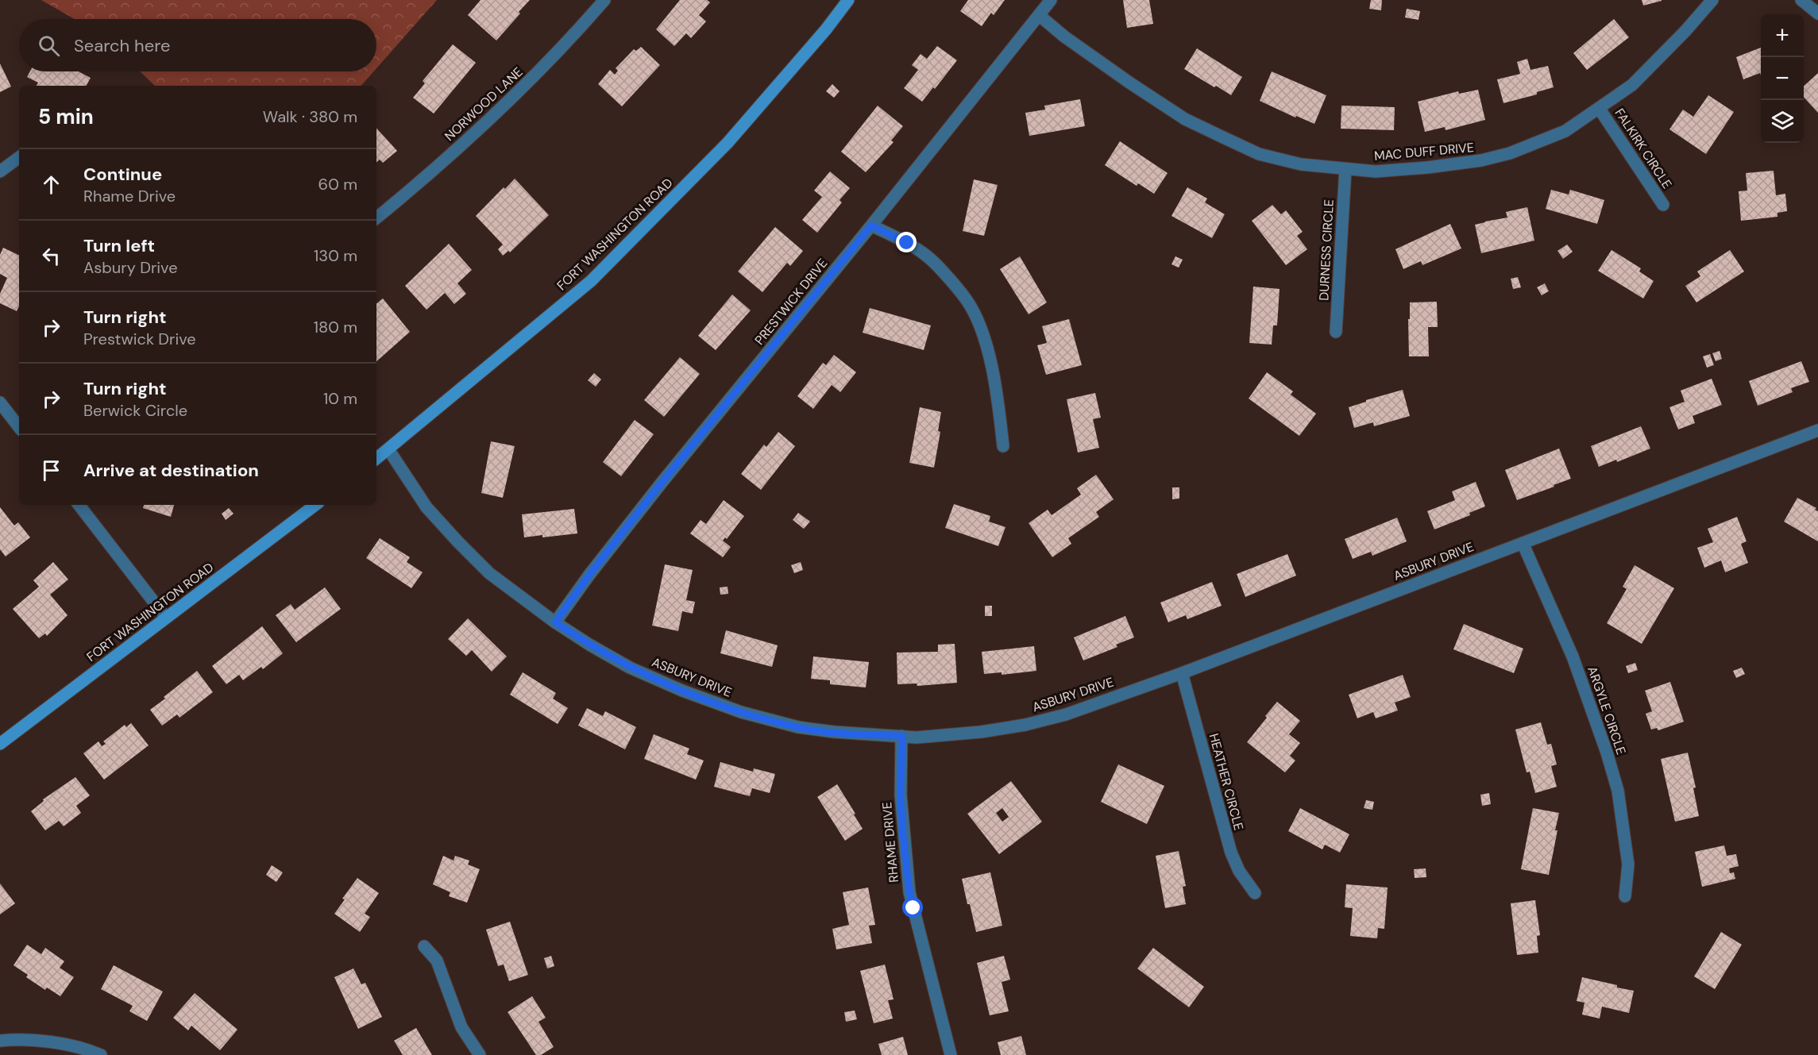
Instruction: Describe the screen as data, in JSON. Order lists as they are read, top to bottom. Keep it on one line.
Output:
{"streets":{"main road":["FORT WASHINGTON ROAD"],"street":["NORWOOD LANE","FALKIRK CIRCLE","MAC DUFF DRIVE","DURNESS CIRCLE","PRESTWICK DRIVE","ASBURY DRIVE","ARGYLE CIRCLE","HEATHER CIRCLE","RHAME DRIVE"]},"crossings":[["FALKIRK CIRCLE","MAC DUFF DRIVE"],["MAC DUFF DRIVE","DURNESS CIRCLE"],["MAC DUFF DRIVE","PRESTWICK DRIVE"],["FORT WASHINGTON ROAD","ASBURY DRIVE"],["PRESTWICK DRIVE","ASBURY DRIVE"],["ASBURY DRIVE","ARGYLE CIRCLE"],["ASBURY DRIVE","HEATHER CIRCLE"],["ASBURY DRIVE","RHAME DRIVE"]],"page":{"map_buttons":["+","−"],"search":"Search here","heading":["5 min","Walk · 380 m"],"list":[["Continue","Rhame Drive","60 m"],["Turn left","Asbury Drive","130 m"],["Turn right","Prestwick Drive","180 m"],["Turn right","Berwick Circle","10 m"],"Arrive at destination"]}}
